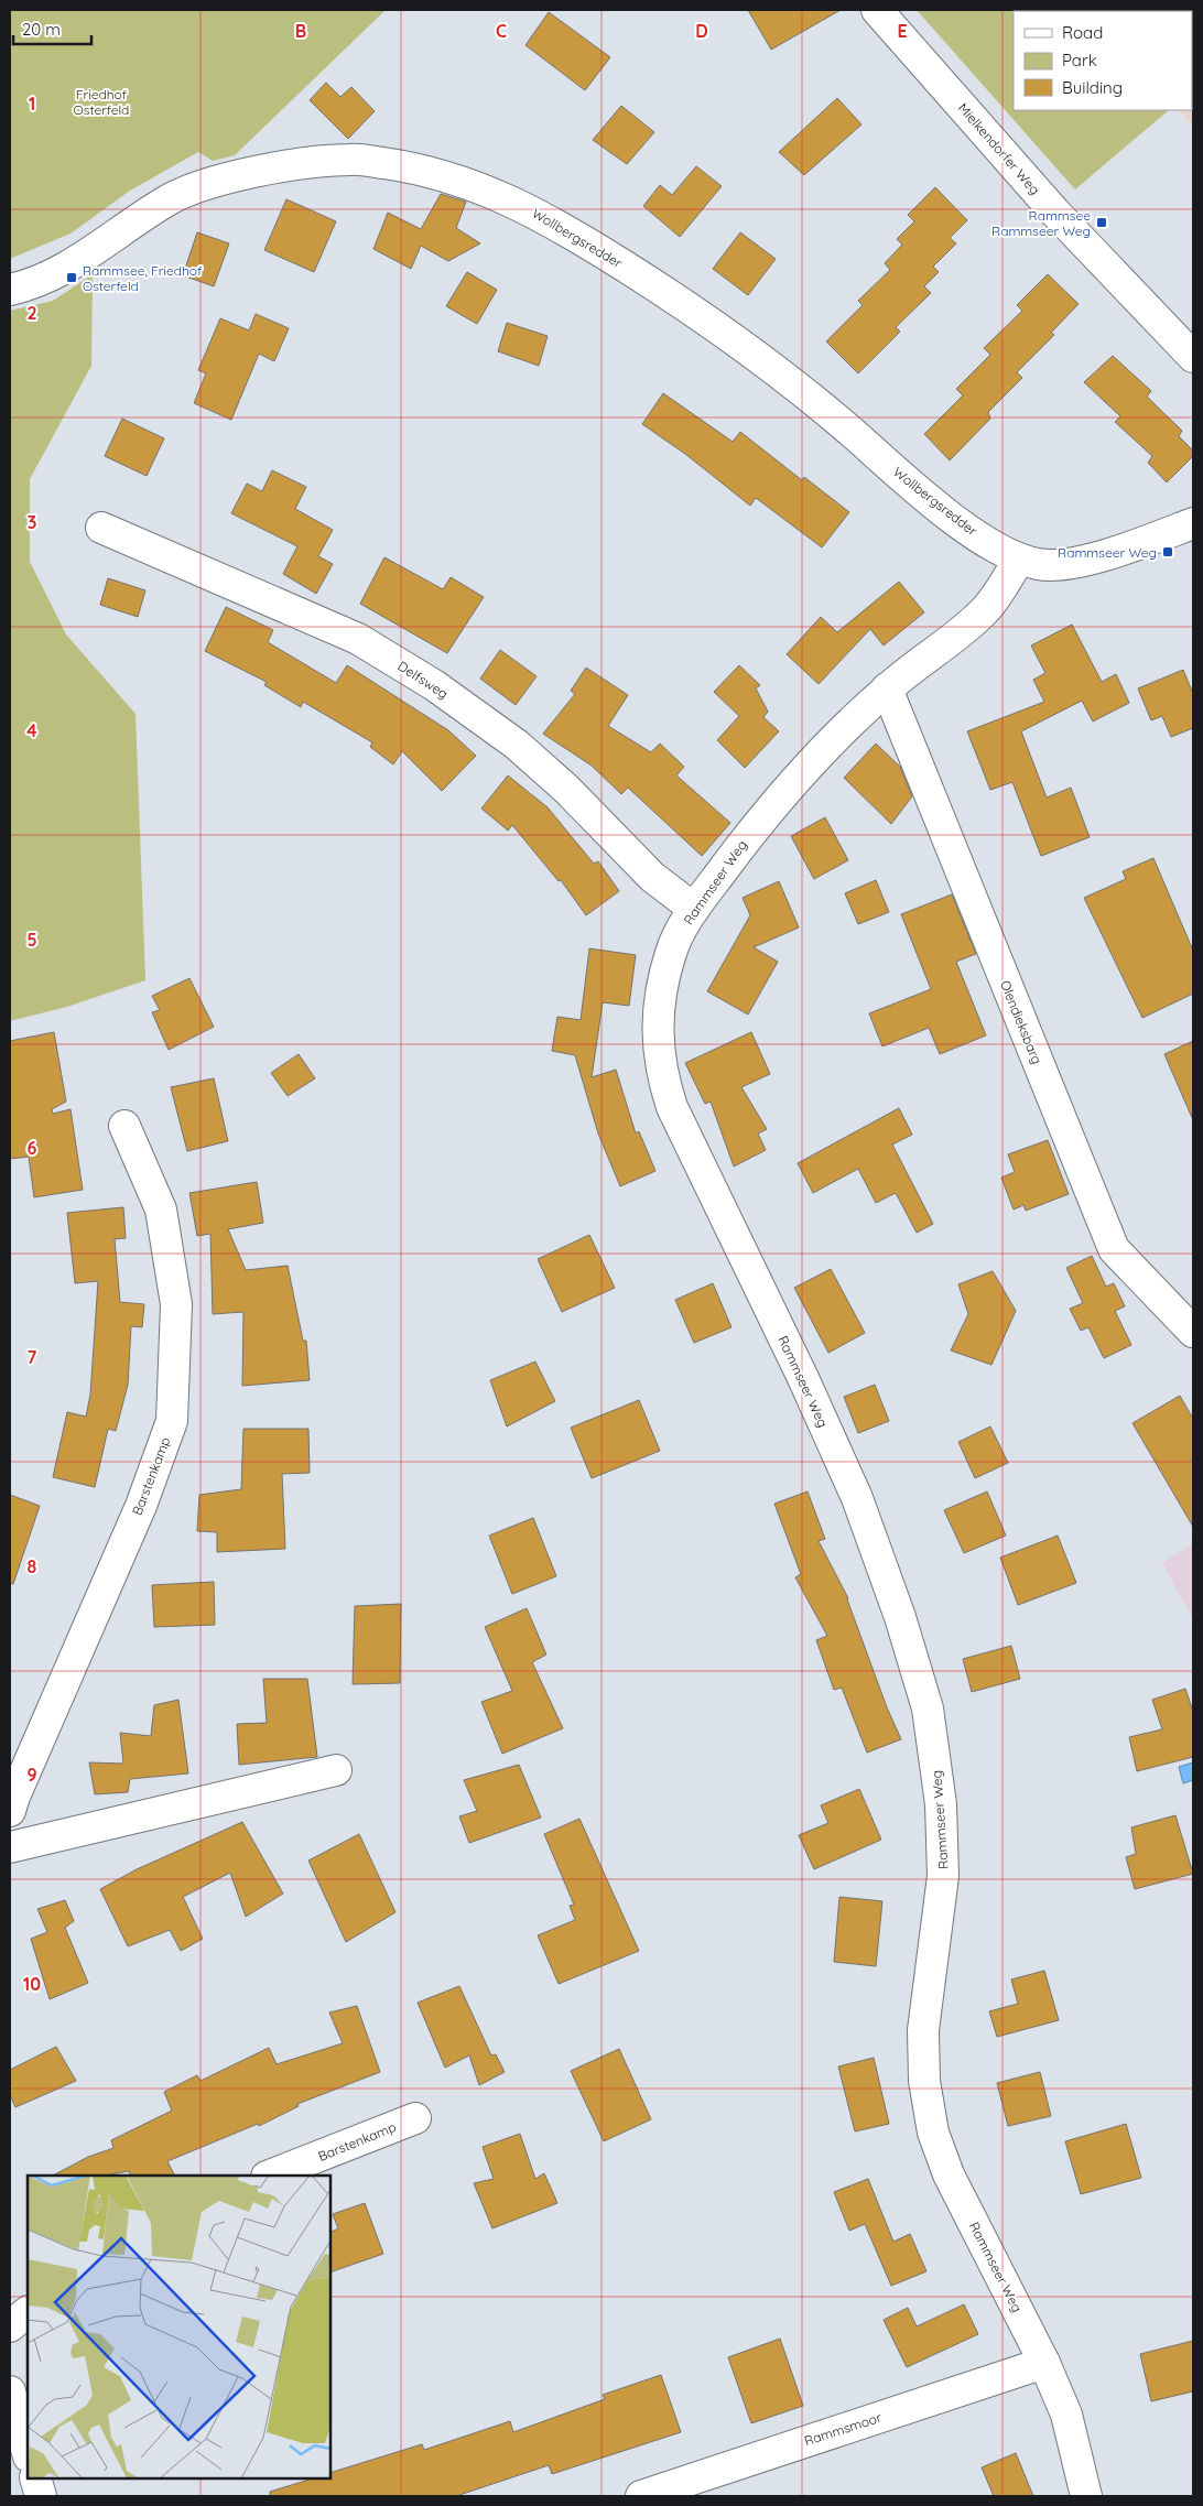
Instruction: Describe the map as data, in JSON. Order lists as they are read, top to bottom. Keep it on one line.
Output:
{"streets":{"street":["Mielkendorfer Weg","Wollbergsredder","Delfsweg","Rammseer Weg","Olendieksbarg","Barstenkamp","Rammsmoor"]},"crossings":[["Wollbergsredder","Rammseer Weg"],["Delfsweg","Rammseer Weg"],["Rammseer Weg","Olendieksbarg"],["Rammseer Weg","Rammsmoor"]],"parks":["Friedhof Osterfeld"],"places":{"transit":["Rammsee Rammseer Weg","Rammsee, Friedhof Osterfeld","Rammseer Weg"]},"legend":["Road","Park","Building"],"scale_bar":"20 m","grid":{"columns":["B","C","D","E"],"rows":["1","2","3","4","5","6","7","8","9","10"]}}
